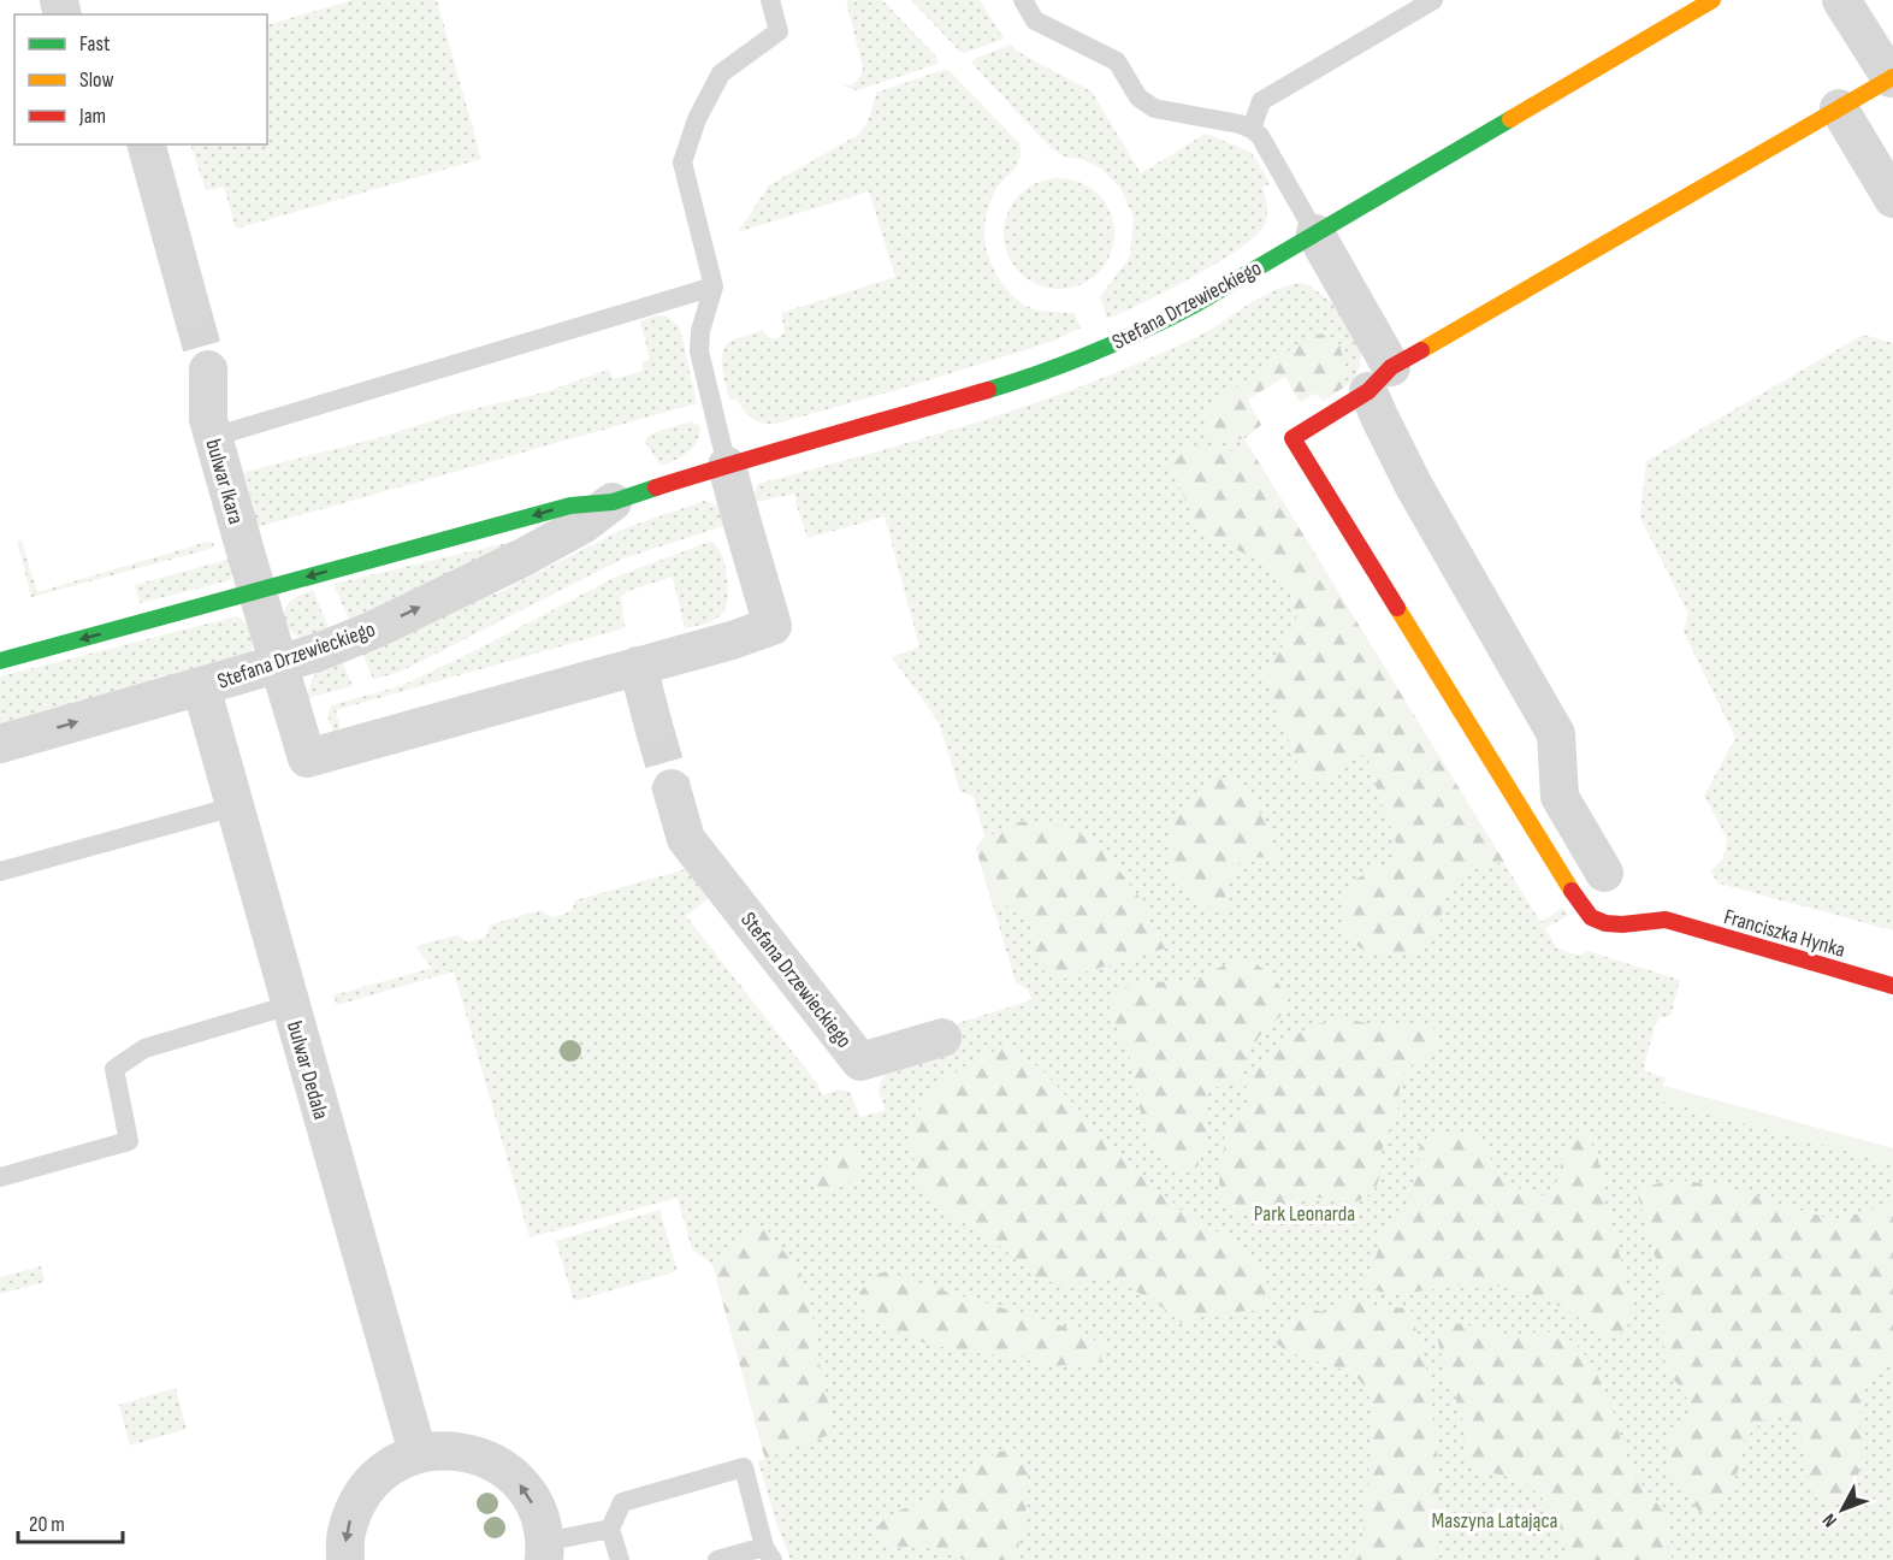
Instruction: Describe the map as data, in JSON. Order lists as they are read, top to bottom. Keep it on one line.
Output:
{"streets":{"street":["Stefana Drzewieckiego","bulwar Ikara","Franciszka Hynka","bulwar Dedala"]},"crossings":[["Stefana Drzewieckiego","bulwar Ikara"],["Stefana Drzewieckiego","bulwar Dedala"]],"parks":["Park Leonarda","Maszyna Latająca"],"legend":["Fast","Slow","Jam"],"scale_bar":"20 m","north":"bottom left"}
